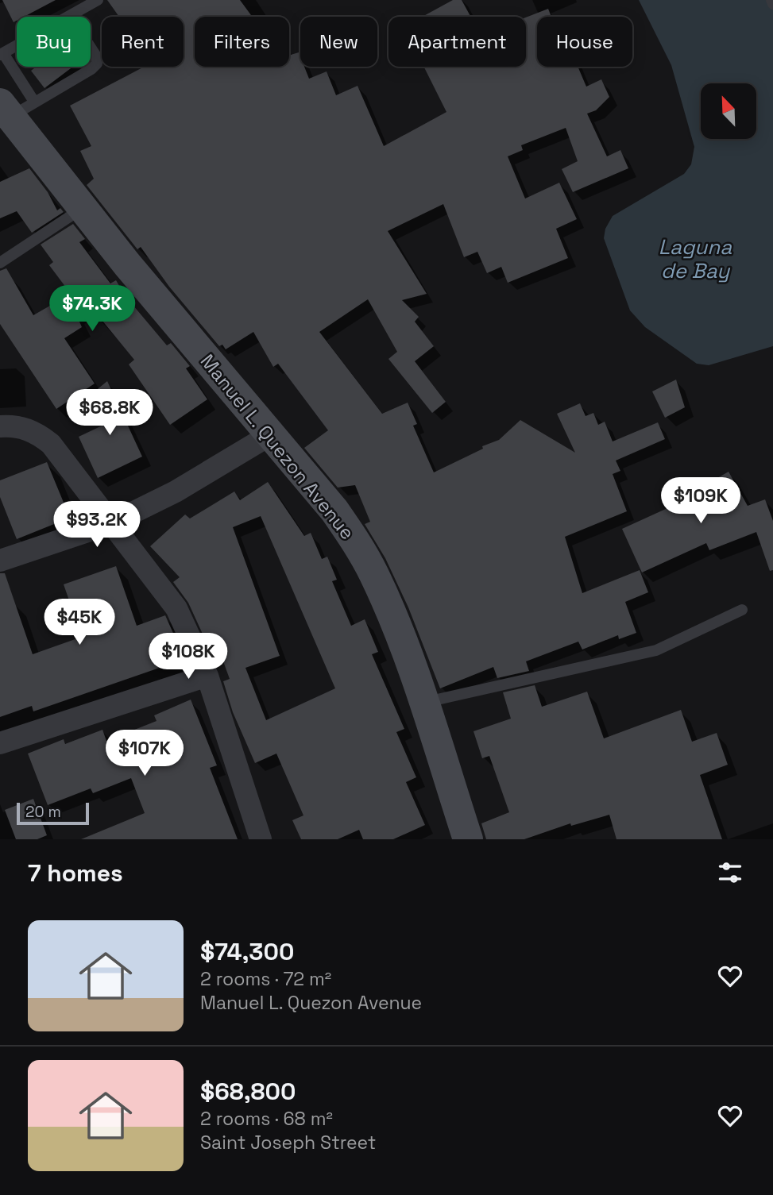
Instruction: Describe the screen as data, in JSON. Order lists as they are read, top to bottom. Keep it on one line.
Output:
{"streets":{"main road":["Manuel L. Quezon Avenue"]},"water":["Laguna de Bay"],"scale_bar":"20 m","north":"top left","page":{"chip":["Buy","Rent","Filters","New","Apartment","House"],"price":["$74.3K","$68.8K","$109K","$93.2K","$45K","$108K","$107K"],"scale":"20 m","heading":"7 homes","list":[{"name":"$74,300","note":"2 rooms · 72 m² · Manuel L. Quezon Avenue"},{"name":"$68,800","note":"2 rooms · 68 m² · Saint Joseph Street"}]}}
